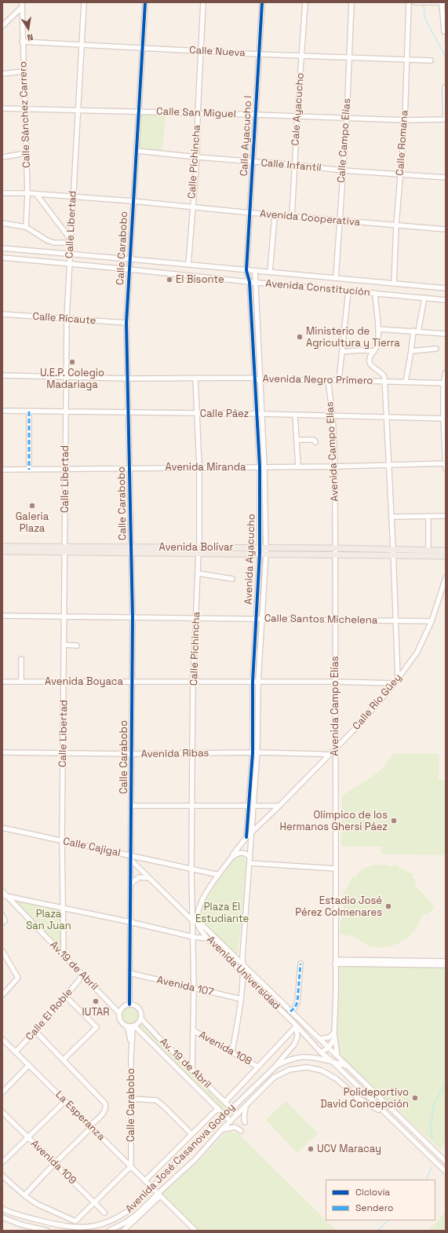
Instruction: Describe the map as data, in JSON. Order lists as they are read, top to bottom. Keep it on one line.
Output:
{"streets":{"main road":["Avenida Bolívar"],"street":["Calle Nueva","Cale Ayacucho","Calle San Miguel","Calle Sánchez Carrero","Calle Ayacucho I","Calle Campo Elías","Calle Romana","Calle Pichincha","Calle Infantil","Avenida Cooperativa","Calle Libertad","Calle Carabobo","Avenida Constitución","Calle Ricaute","Avenida Negro Primero","Calle Páez","Avenida Campo Elías","Avenida Miranda","Avenida Ayacucho","Calle Santos Michelena","Avenida Boyaca","Calle Río Güey","Avenida Ribas","Calle Cajigal","Av.19 de Abril","Avenida Universidad","Avenida 107","Calle El Roble","Avenida 108","Av. 19 de Abril","La Esperanza","Avenida José Casanova Godoy","Avenida 109"]},"crossings":[["Calle Nueva","Cale Ayacucho"],["Calle Nueva","Calle Sánchez Carrero"],["Calle Nueva","Calle Ayacucho I"],["Calle Nueva","Calle Campo Elías"],["Calle Nueva","Calle Romana"],["Calle Nueva","Calle Pichincha"],["Calle Nueva","Calle Libertad"],["Calle Nueva","Calle Carabobo"],["Cale Ayacucho","Calle San Miguel"],["Cale Ayacucho","Calle Infantil"],["Cale Ayacucho","Avenida Cooperativa"],["Calle San Miguel","Calle Sánchez Carrero"],["Calle San Miguel","Calle Ayacucho I"],["Calle San Miguel","Calle Campo Elías"],["Calle San Miguel","Calle Romana"],["Calle San Miguel","Calle Pichincha"],["Calle San Miguel","Calle Libertad"],["Calle San Miguel","Calle Carabobo"],["Calle Sánchez Carrero","Avenida Cooperativa"],["Calle Ayacucho I","Calle Infantil"],["Calle Ayacucho I","Avenida Cooperativa"],["Calle Ayacucho I","Avenida Constitución"],["Calle Ayacucho I","Avenida Ayacucho"],["Calle Campo Elías","Calle Infantil"],["Calle Campo Elías","Avenida Cooperativa"],["Calle Campo Elías","Avenida Constitución"],["Calle Romana","Calle Infantil"],["Calle Romana","Avenida Cooperativa"],["Calle Romana","Avenida Constitución"],["Calle Pichincha","Calle Infantil"],["Calle Pichincha","Avenida Cooperativa"],["Calle Pichincha","Avenida Constitución"],["Calle Pichincha","Avenida Negro Primero"],["Calle Pichincha","Calle Páez"],["Calle Pichincha","Avenida Miranda"],["Calle Pichincha","Avenida Bolívar"],["Calle Pichincha","Calle Santos Michelena"],["Calle Pichincha","Avenida Boyaca"],["Calle Pichincha","Avenida Ribas"],["Calle Pichincha","Calle Cajigal"],["Calle Pichincha","Avenida 107"],["Calle Pichincha","Avenida 108"],["Calle Pichincha","Av. 19 de Abril"],["Calle Infantil","Calle Carabobo"],["Avenida Cooperativa","Calle Libertad"],["Avenida Cooperativa","Calle Carabobo"],["Calle Libertad","Avenida Constitución"],["Calle Libertad","Calle Ricaute"],["Calle Libertad","Avenida Negro Primero"],["Calle Libertad","Calle Páez"],["Calle Libertad","Avenida Miranda"],["Calle Libertad","Avenida Bolívar"],["Calle Libertad","Calle Santos Michelena"],["Calle Libertad","Avenida Boyaca"],["Calle Libertad","Avenida Ribas"],["Calle Libertad","Calle Cajigal"],["Calle Libertad","Av.19 de Abril"],["Calle Carabobo","Avenida Constitución"],["Calle Carabobo","Calle Ricaute"],["Calle Carabobo","Avenida Negro Primero"],["Calle Carabobo","Calle Páez"],["Calle Carabobo","Avenida Miranda"],["Calle Carabobo","Avenida Bolívar"],["Calle Carabobo","Calle Santos Michelena"],["Calle Carabobo","Avenida Boyaca"],["Calle Carabobo","Avenida Ribas"],["Calle Carabobo","Calle Cajigal"],["Calle Carabobo","Av.19 de Abril"],["Calle Carabobo","Avenida 107"],["Calle Carabobo","Av. 19 de Abril"],["Calle Carabobo","La Esperanza"],["Avenida Constitución","Avenida Ayacucho"],["Avenida Negro Primero","Avenida Campo Elías"],["Avenida Negro Primero","Avenida Ayacucho"],["Calle Páez","Avenida Campo Elías"],["Calle Páez","Avenida Ayacucho"],["Avenida Campo Elías","Avenida Miranda"],["Avenida Campo Elías","Avenida Bolívar"],["Avenida Campo Elías","Calle Santos Michelena"],["Avenida Campo Elías","Avenida Boyaca"],["Avenida Campo Elías","Calle Río Güey"],["Avenida Campo Elías","Avenida Universidad"],["Avenida Miranda","Avenida Ayacucho"],["Avenida Bolívar","Avenida Ayacucho"],["Avenida Ayacucho","Calle Santos Michelena"],["Avenida Ayacucho","Avenida Boyaca"],["Avenida Ayacucho","Calle Río Güey"],["Avenida Ayacucho","Avenida Ribas"],["Avenida Ayacucho","Avenida Universidad"],["Avenida Ayacucho","Avenida 107"],["Avenida Ayacucho","Avenida 108"],["Calle Santos Michelena","Calle Río Güey"],["Avenida Boyaca","Calle Río Güey"],["Calle Río Güey","Avenida Ribas"],["Av.19 de Abril","Calle El Roble"],["Av.19 de Abril","Av. 19 de Abril"],["Avenida Universidad","Avenida José Casanova Godoy"],["Calle El Roble","La Esperanza"],["Av. 19 de Abril","Avenida José Casanova Godoy"],["La Esperanza","Avenida José Casanova Godoy"]],"parks":["Plaza El Estudiante","Plaza San Juan"],"places":["El Bisonte","Ministerio de Agricultura y Tierra","U.E.P. Colegio Madariaga","Galeria Plaza","Olímpico de los Hermanos Ghersi Páez","Estadio José Pérez Colmenares","IUTAR","Polideportivo David Concepción","UCV Maracay"],"legend":["Ciclovía","Sendero"],"north":"bottom"}
